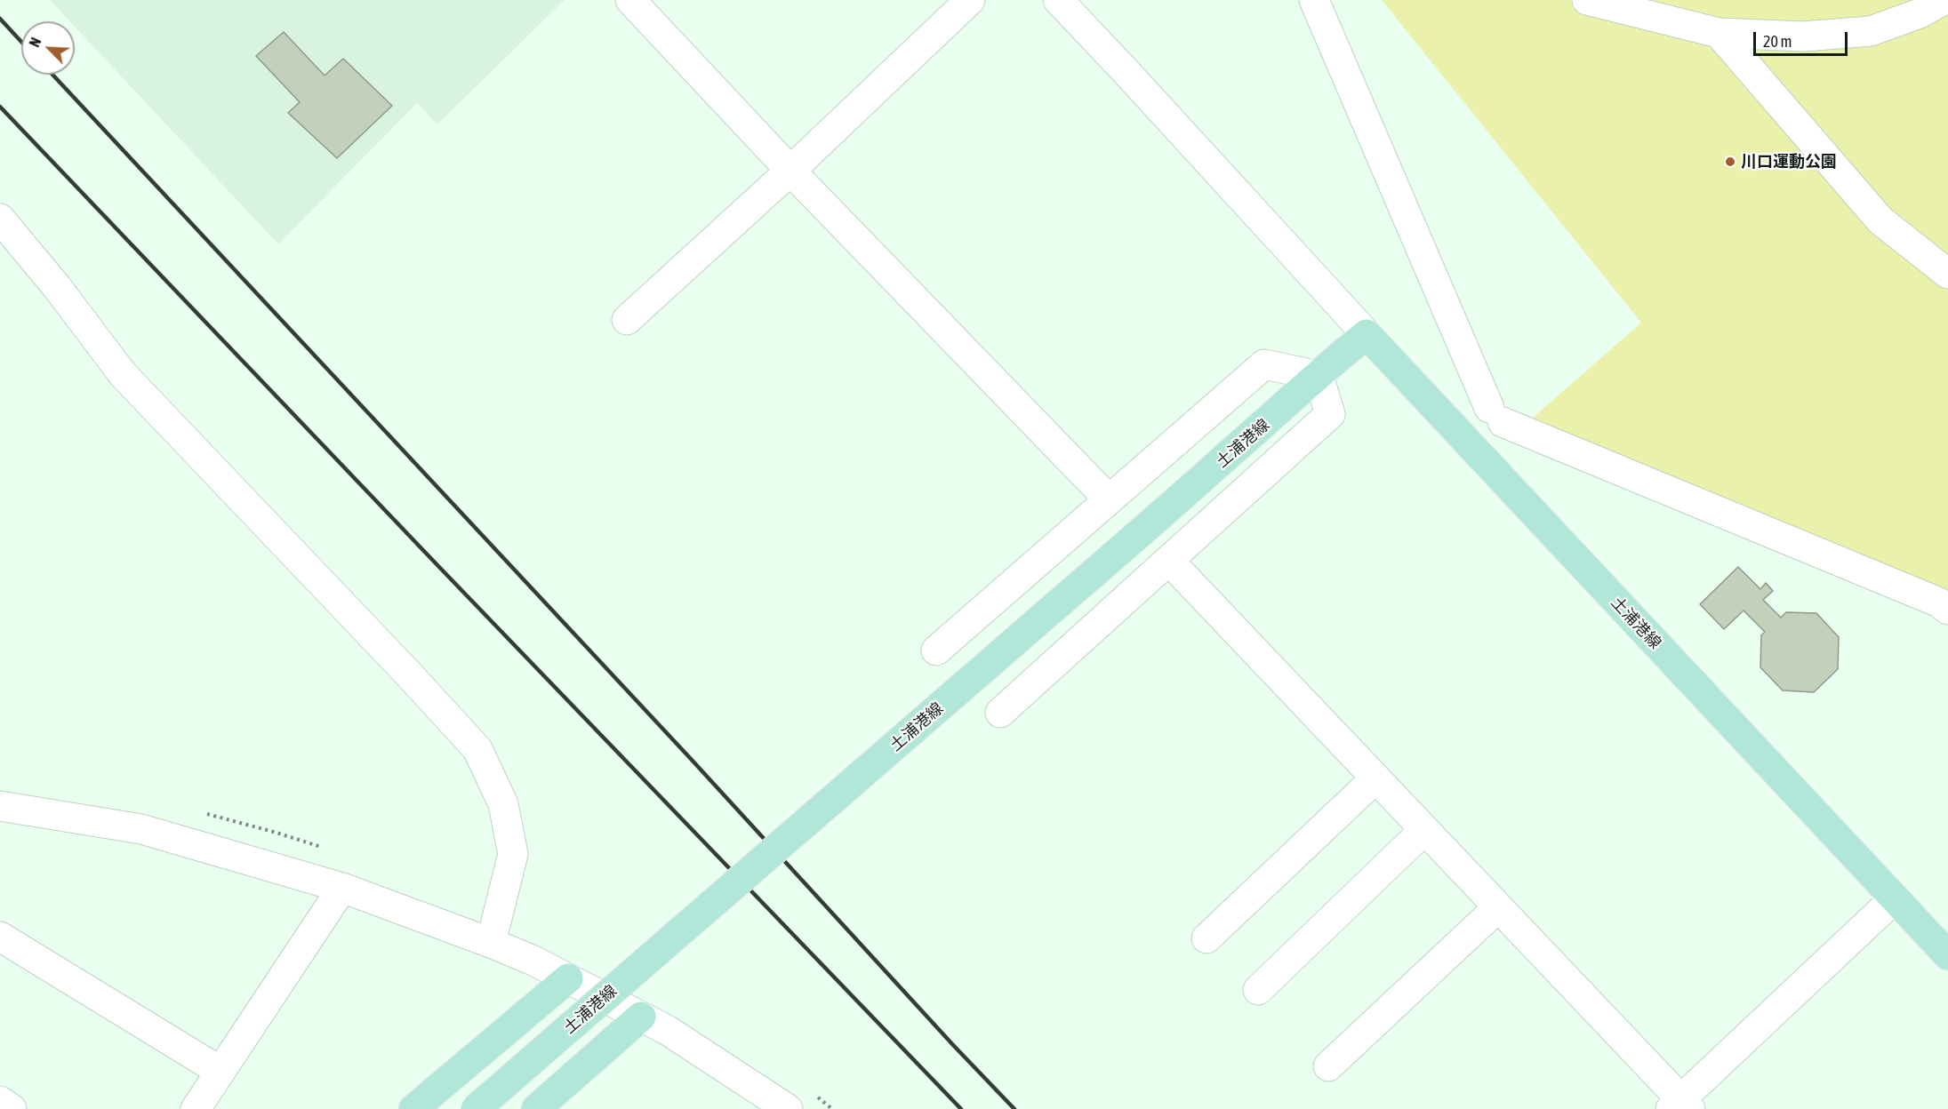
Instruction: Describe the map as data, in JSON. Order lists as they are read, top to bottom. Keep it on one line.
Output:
{"streets":{"main road":["土浦港線"]},"places":["川口運動公園"],"scale_bar":"20 m","north":"top left"}
